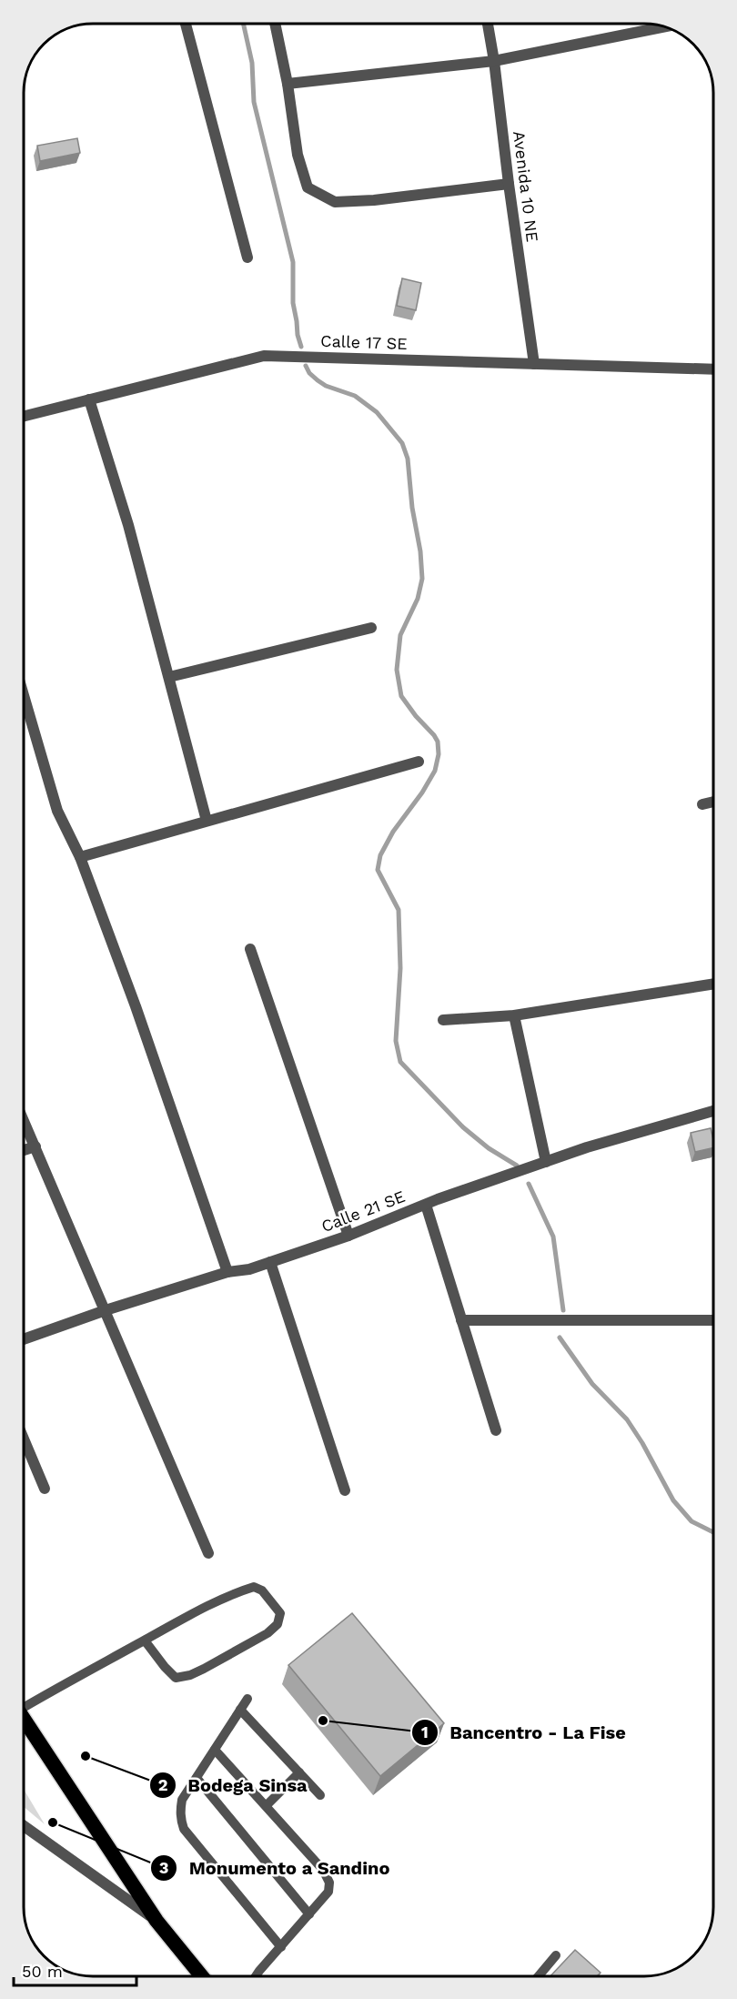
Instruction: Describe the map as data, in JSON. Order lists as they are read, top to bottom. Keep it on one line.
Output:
{"streets":{"street":["Avenida 10 NE","Calle 17 SE","Calle 21 SE"]},"crossings":[["Avenida 10 NE","Calle 17 SE"]],"places":["Bancentro - La Fise","Bodega Sinsa","Monumento a Sandino"],"scale_bar":"50 m"}
